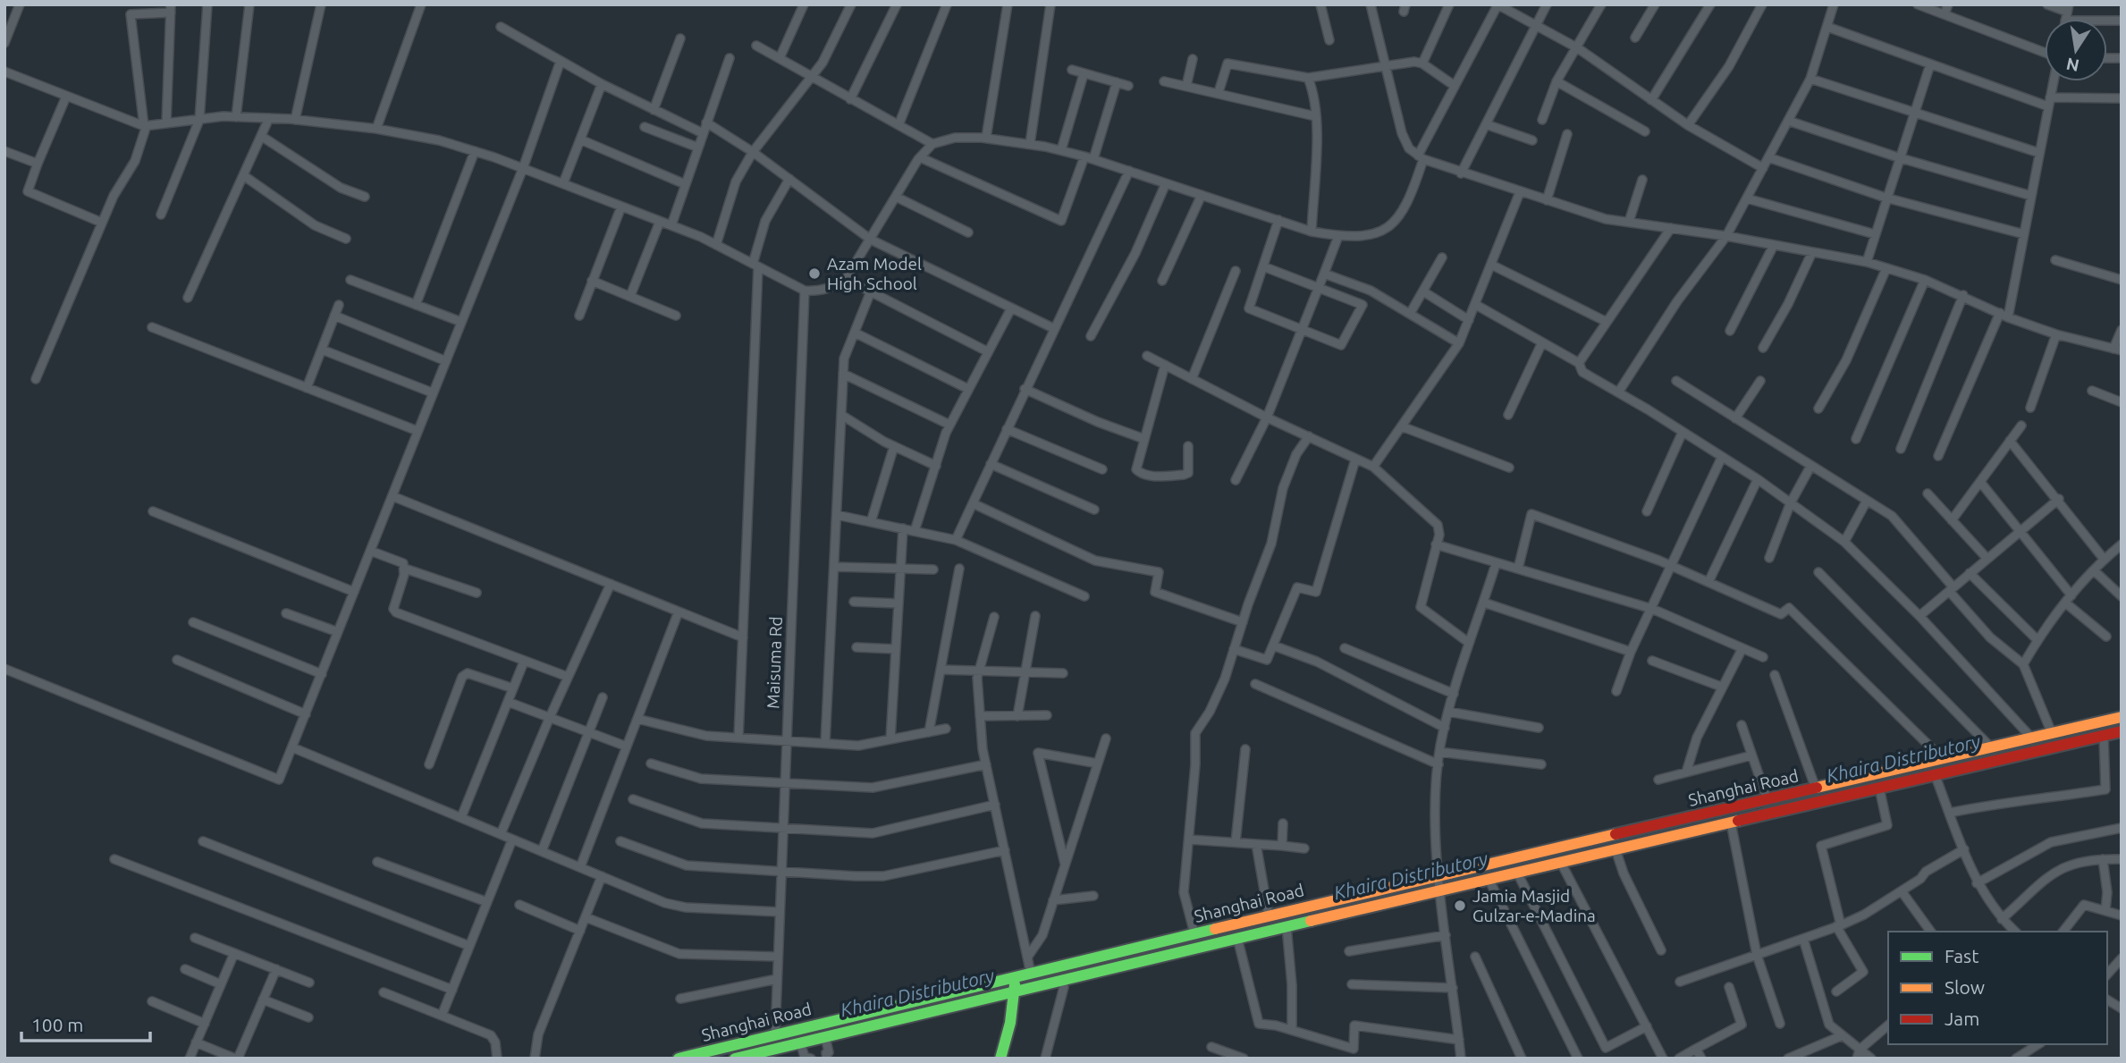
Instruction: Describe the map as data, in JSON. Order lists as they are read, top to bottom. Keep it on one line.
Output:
{"streets":{"main road":["Shanghai Road"],"street":["Maisuma Rd"]},"crossings":[["Maisuma Rd","Shanghai Road"]],"water":["Khaira Distributory"],"places":["Azam Model High School","Jamia Masjid Gulzar-e-Madina"],"legend":["Fast","Slow","Jam"],"scale_bar":"100 m","north":"bottom"}
